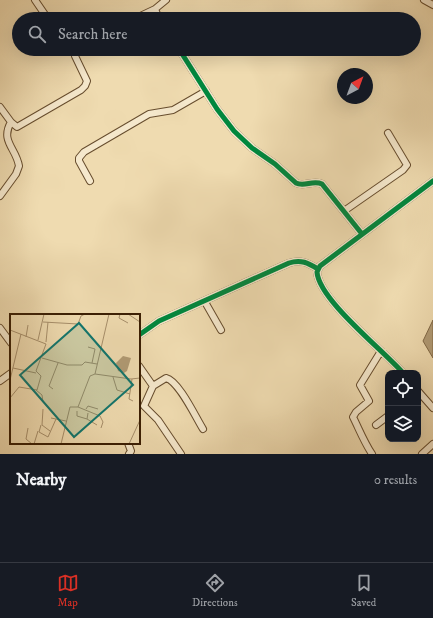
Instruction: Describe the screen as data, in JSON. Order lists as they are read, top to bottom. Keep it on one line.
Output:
{"north":"top right","page":{"search":"Search here","heading":["Nearby","0 results"],"nav":["Map","Directions","Saved"]}}
